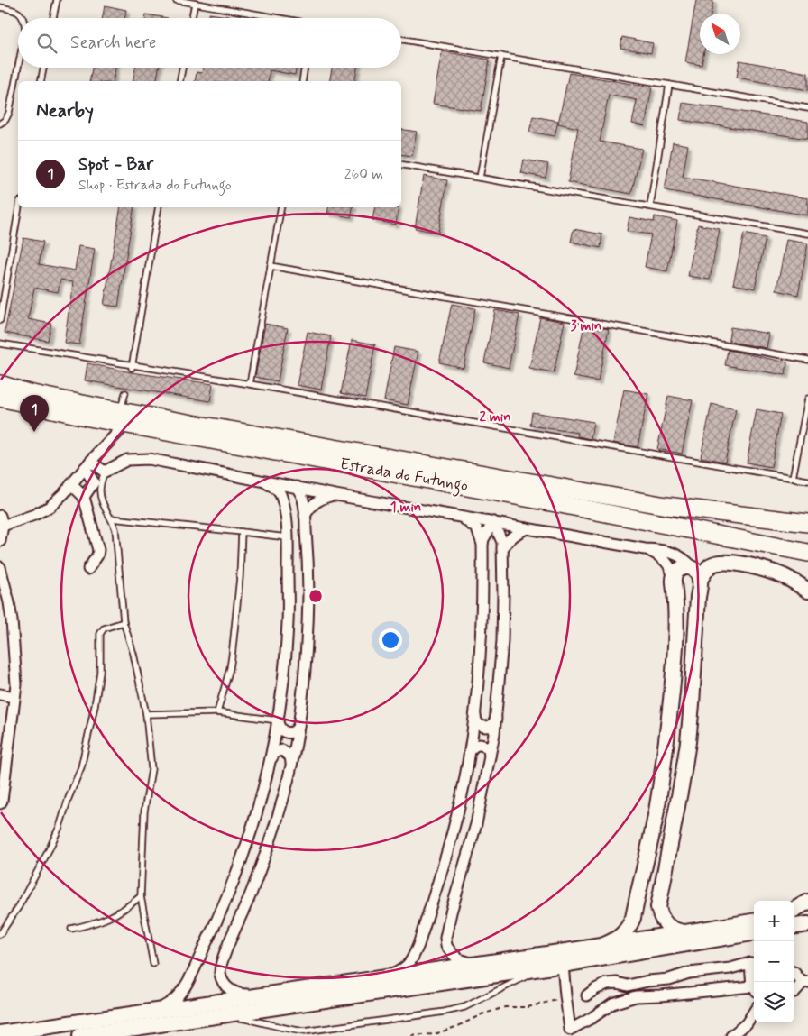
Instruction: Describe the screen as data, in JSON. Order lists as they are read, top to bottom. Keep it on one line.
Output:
{"streets":{"main road":["Estrada do Futungo"]},"north":"top left","page":{"search":"Search here","heading":"Nearby","list":[{"mark":"1","name":"Spot - Bar","note":"Shop · Estrada do Futungo","value":"260 m"}],"pins":"1","map_buttons":["+","−"]},"rings":["3 min","2 min","1 min"]}
